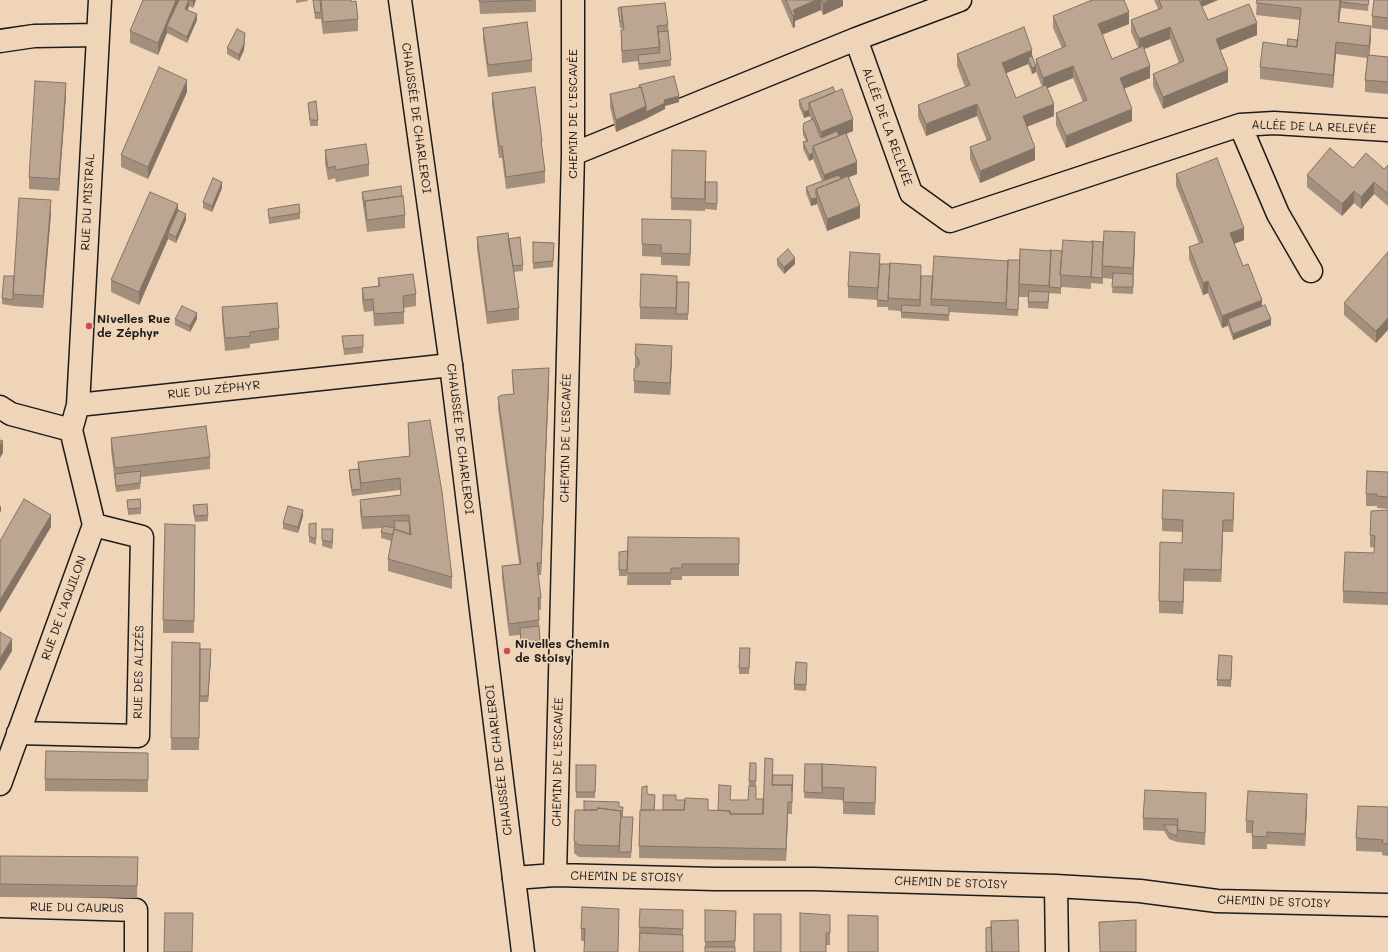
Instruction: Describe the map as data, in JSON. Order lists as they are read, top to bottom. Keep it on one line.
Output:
{"streets":{"street":["CHEMIN DE L'ESCAVÉE","CHAUSSÉE DE CHARLEROI","ALLÉE DE LA RELEVÉE","RUE DU MISTRAL","RUE DU ZÉPHYR","RUE DE L'AQUILON","RUE DES ALIZÉS","CHEMIN DE STOISY","RUE DU CAURUS"]},"crossings":[["CHEMIN DE L'ESCAVÉE","CHEMIN DE STOISY"],["CHAUSSÉE DE CHARLEROI","RUE DU ZÉPHYR"],["CHAUSSÉE DE CHARLEROI","CHEMIN DE STOISY"],["RUE DU MISTRAL","RUE DU ZÉPHYR"],["RUE DE L'AQUILON","RUE DES ALIZÉS"]],"places":["Nivelles Rue de Zéphyr","Nivelles Chemin de Stoisy"]}
